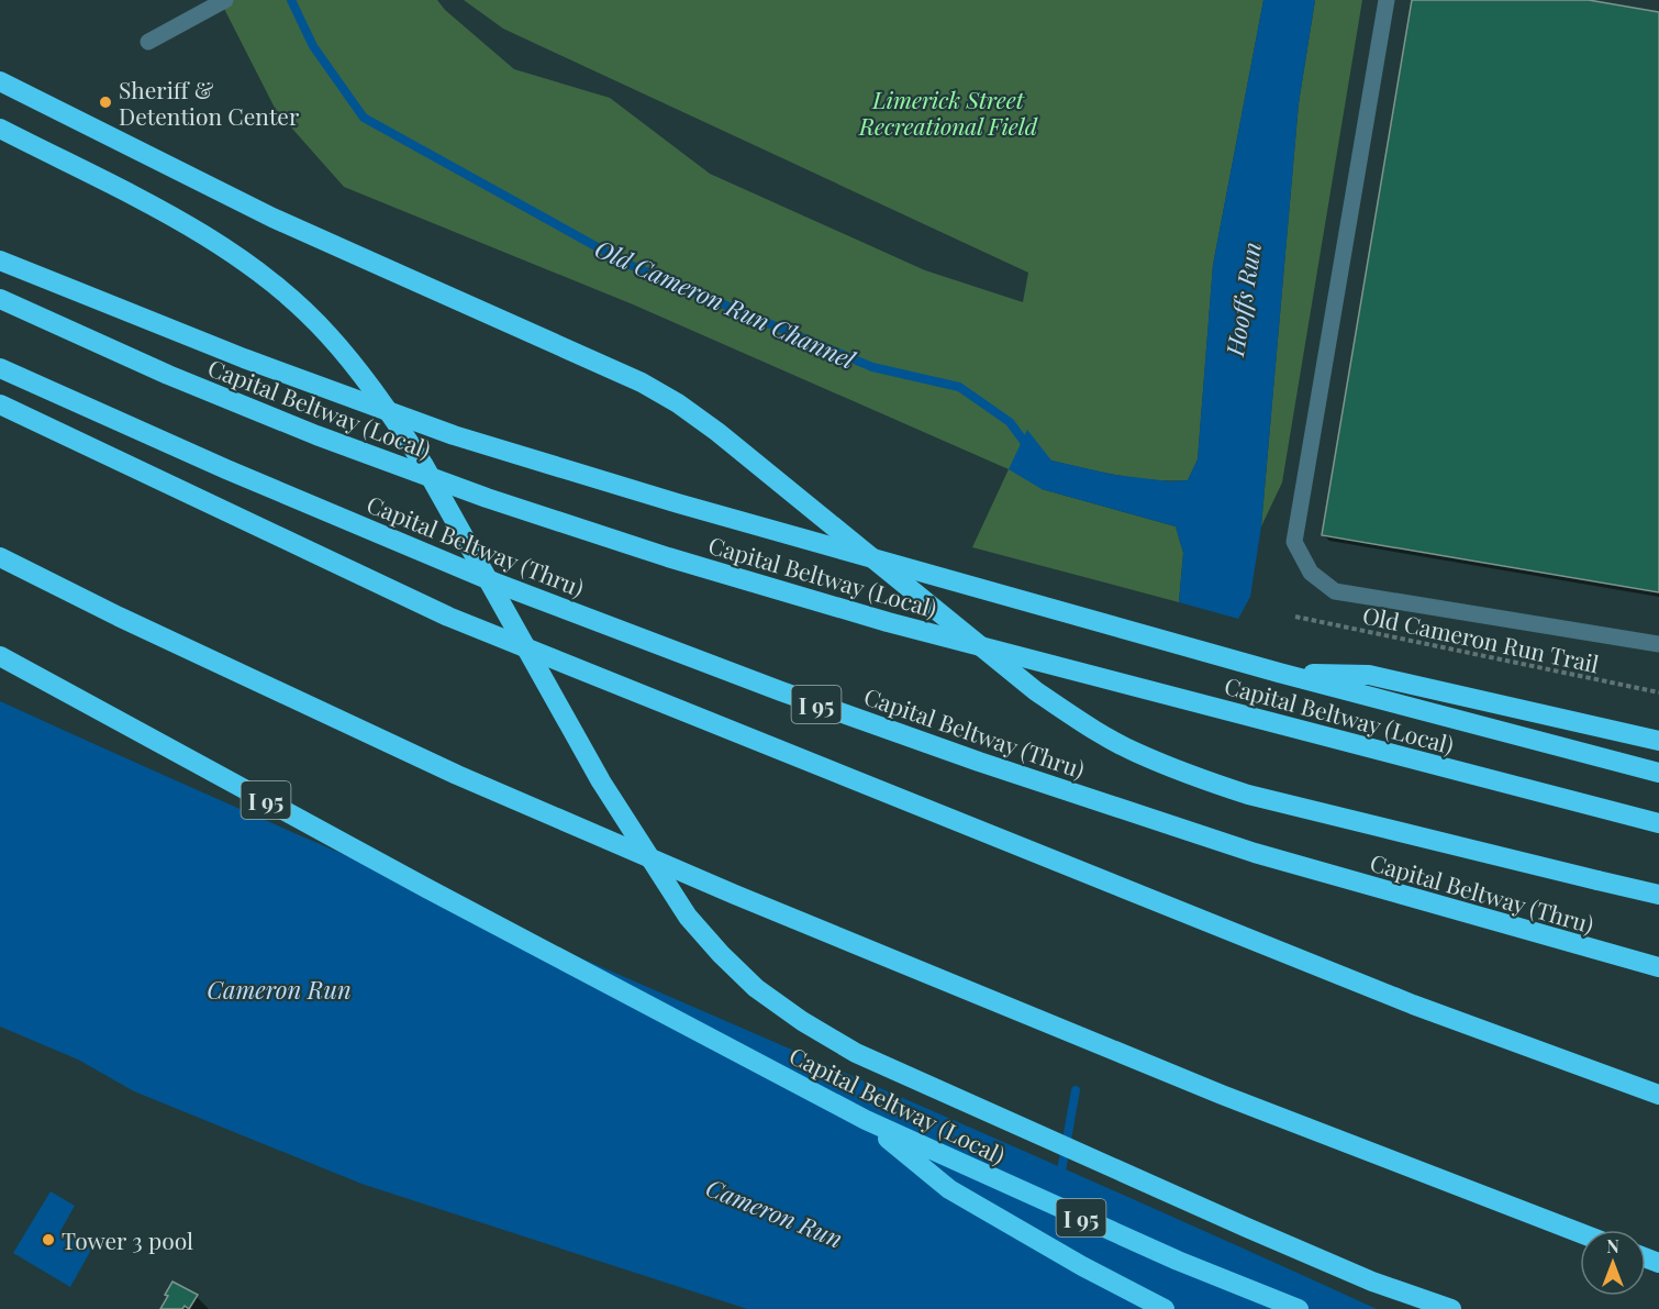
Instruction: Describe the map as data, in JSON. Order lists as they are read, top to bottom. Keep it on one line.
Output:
{"streets":{"highway":["Capital Beltway (Local)","Capital Beltway (Thru)","I 95"],"path":["Old Cameron Run Trail"]},"water":["Hooffs Run","Old Cameron Run Channel","Cameron Run"],"parks":["Limerick Street Recreational Field"],"places":["Sheriff & Detention Center","Tower 3 pool"],"north":"top"}
